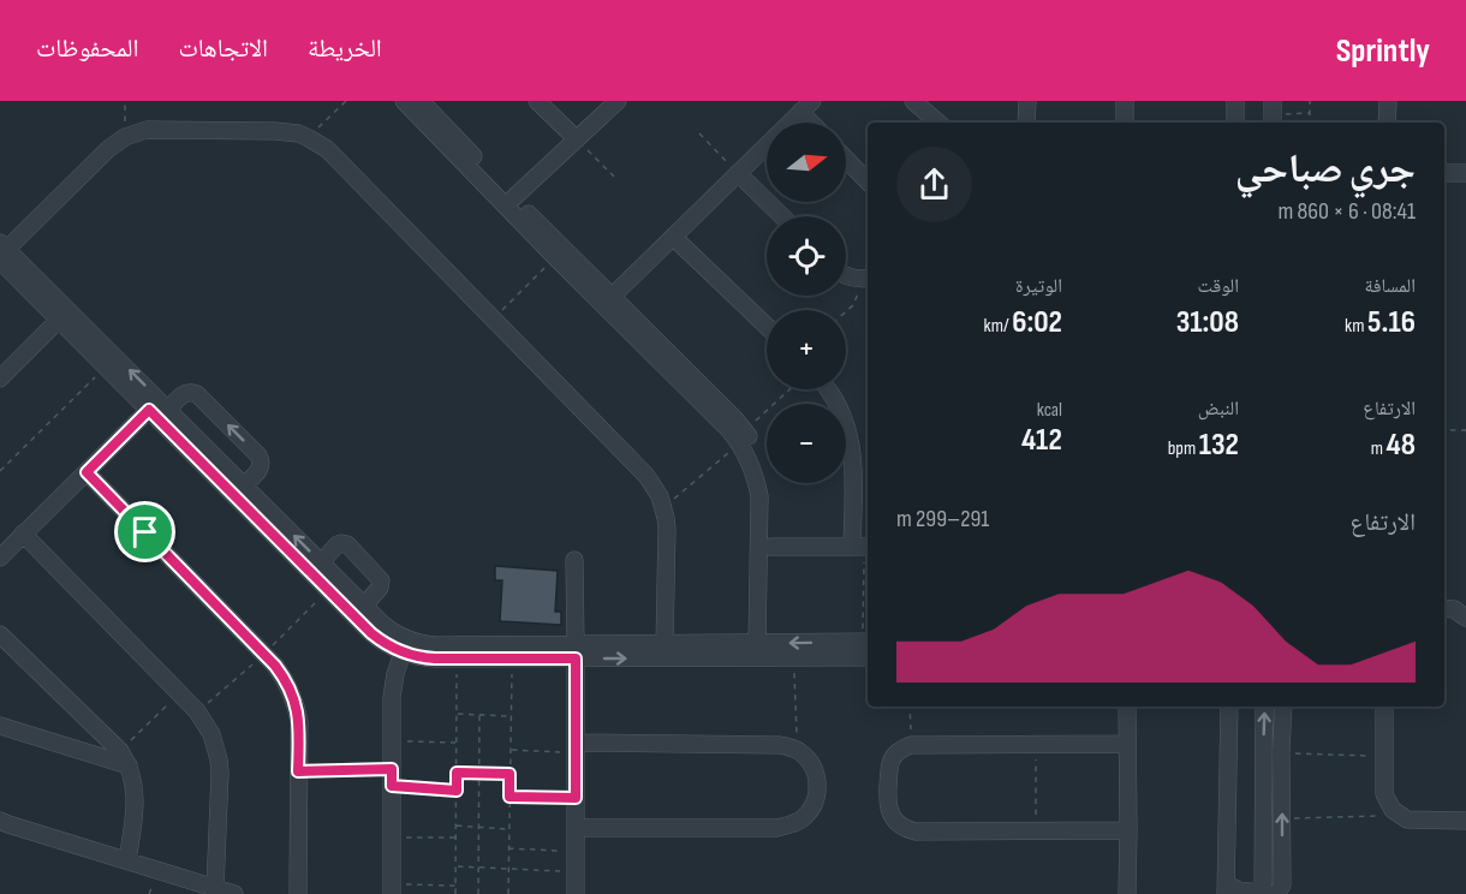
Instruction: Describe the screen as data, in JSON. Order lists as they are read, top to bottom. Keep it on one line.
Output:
{"north":"right","page":{"header":"Sprintly","nav":["الخريطة","الاتجاهات","المحفوظات"],"map_buttons":["+","−"],"heading":["جري صباحي","08:41 · 6 × 860 m"],"stats":[["المسافة","5.16 km"],["الوقت","31:08"],["الوتيرة","6:02 /km"],["الارتفاع","48 m"],["النبض","132 bpm"],["kcal","412"]],"chart":["الارتفاع","291–299 m"]}}
